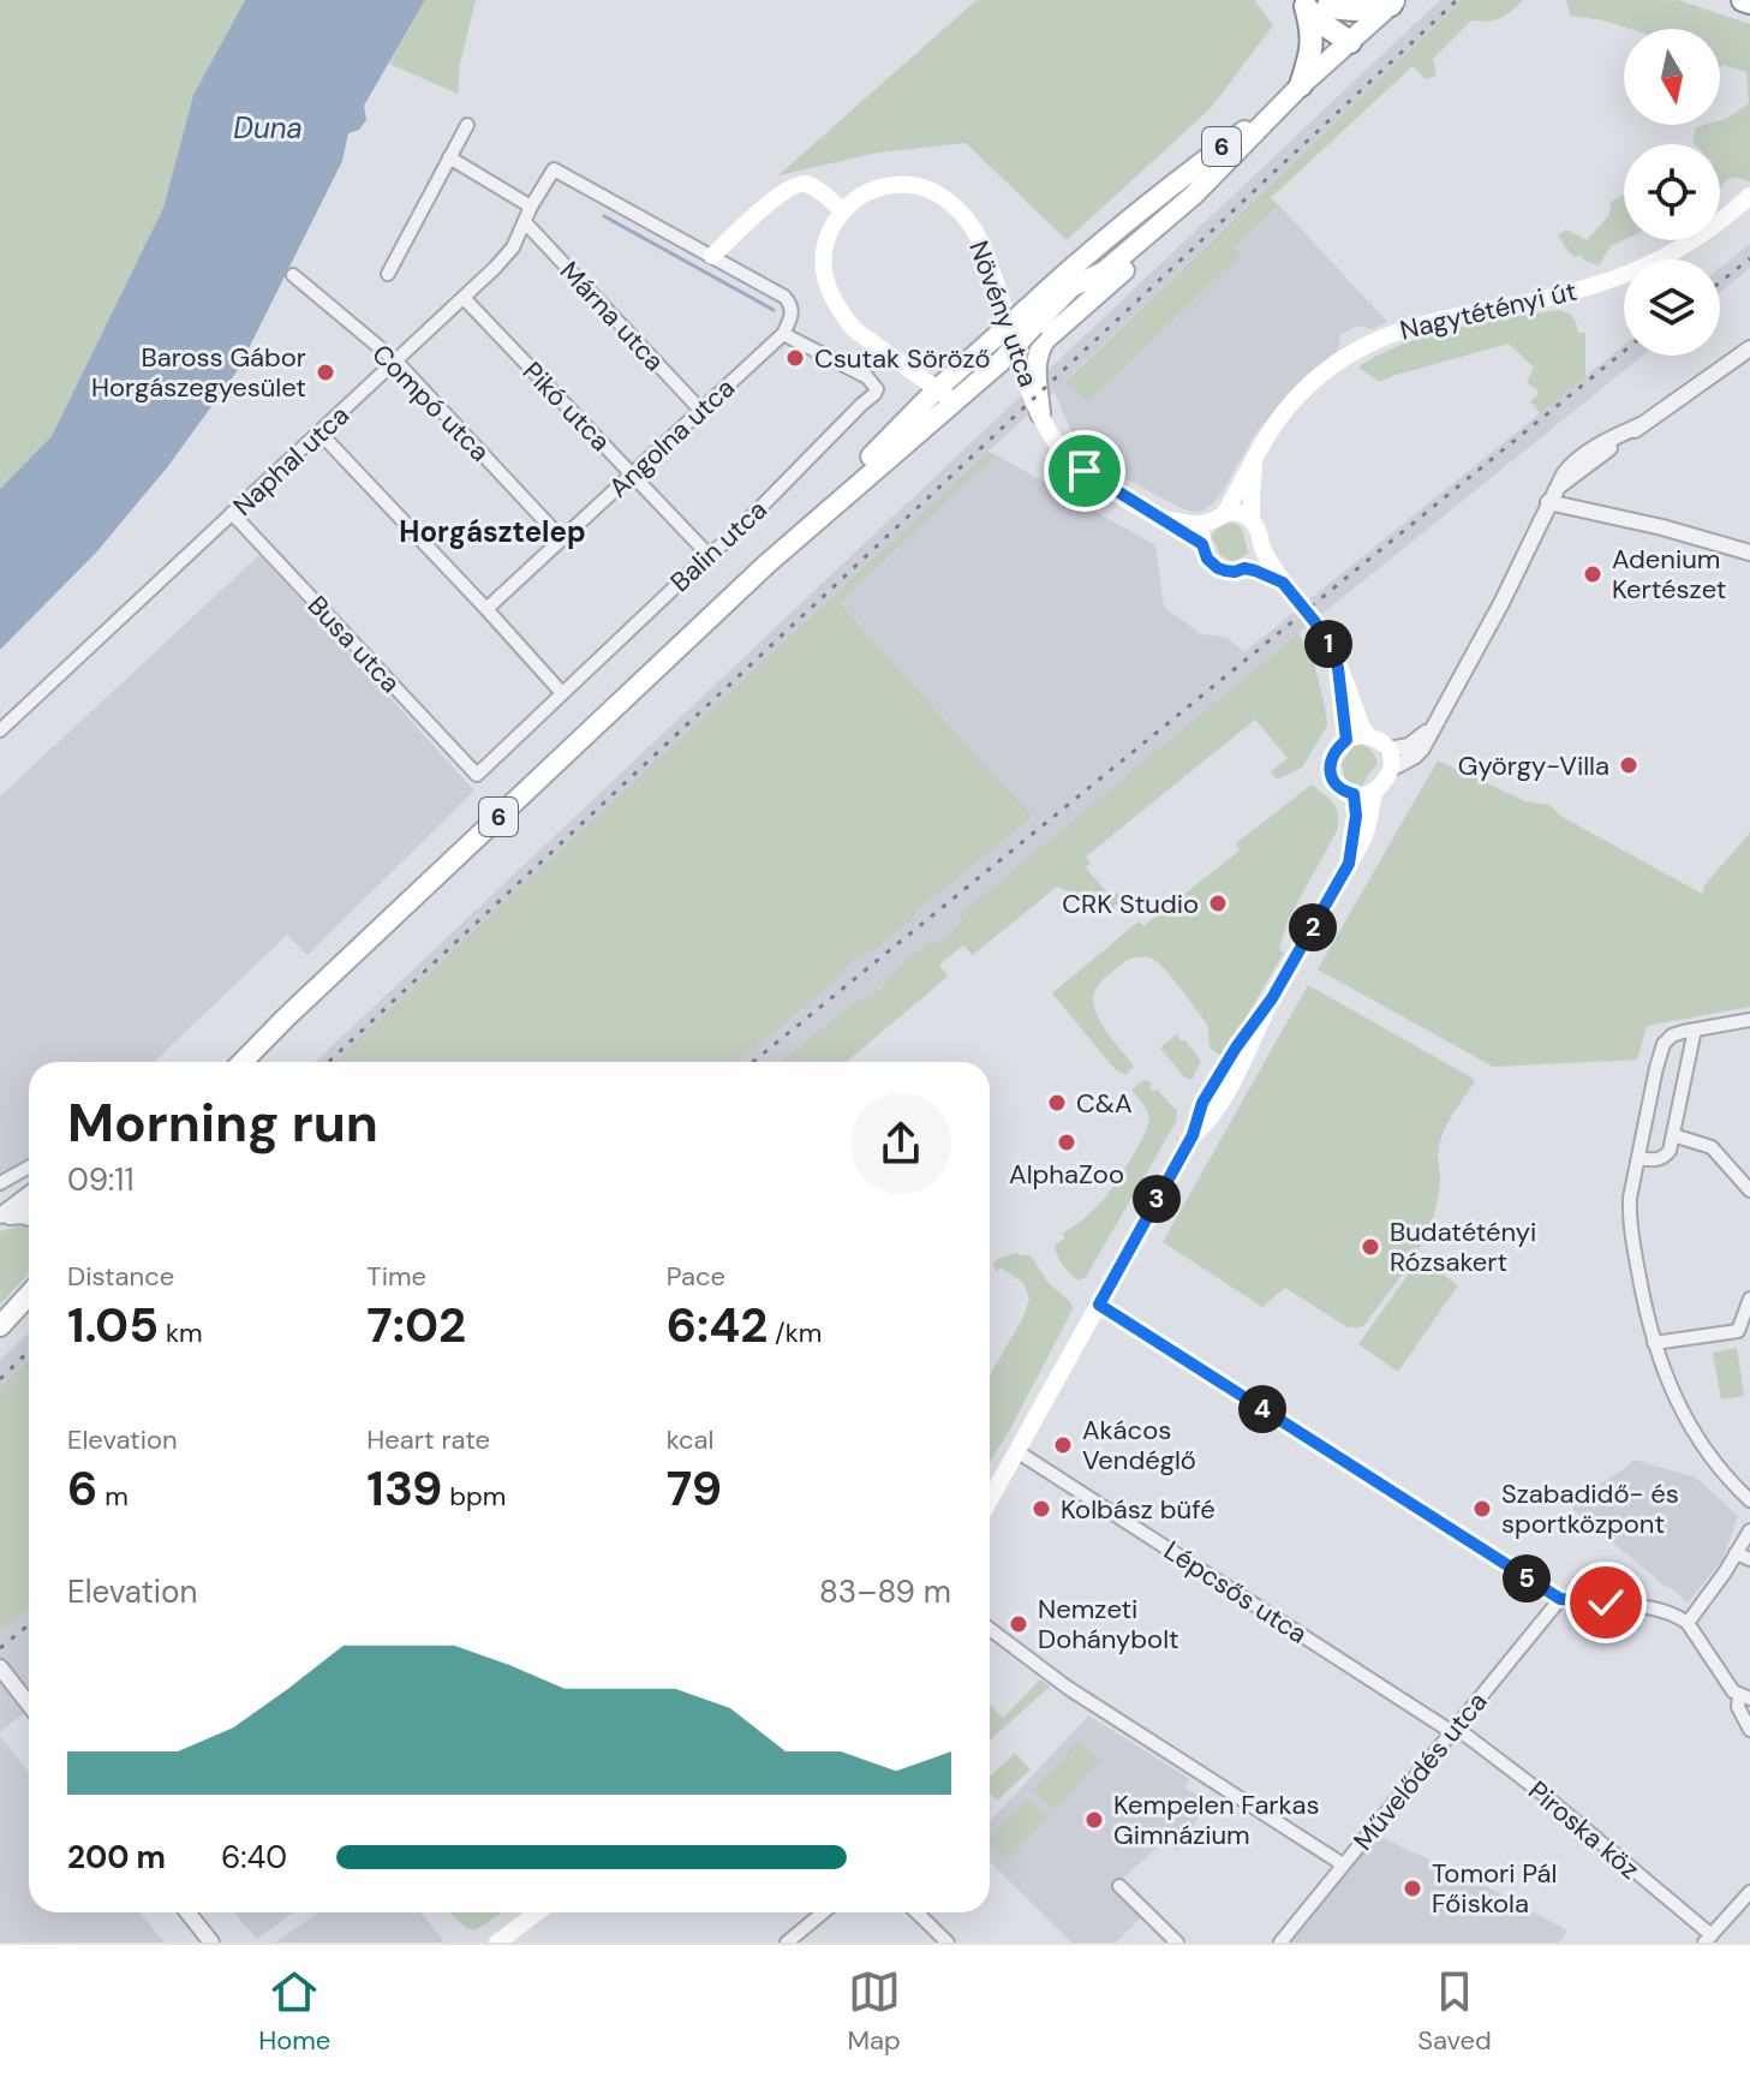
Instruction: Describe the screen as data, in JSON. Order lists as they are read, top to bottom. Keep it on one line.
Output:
{"streets":{"main road":["6","Nagytétényi út","Növény utca"],"street":["Márna utca","Compó utca","Pikó utca","Angolna utca","Naphal utca","Balin utca","Busa utca","Lépcsős utca","Művelődés utca","Piroska köz"]},"crossings":[["Nagytétényi út","Növény utca"],["Márna utca","Angolna utca"],["Márna utca","Naphal utca"],["Compó utca","Angolna utca"],["Compó utca","Naphal utca"],["Pikó utca","Angolna utca"],["Pikó utca","Naphal utca"],["Pikó utca","Balin utca"],["Angolna utca","Balin utca"],["Naphal utca","Busa utca"],["Balin utca","Busa utca"],["Lépcsős utca","Művelődés utca"],["Lépcsős utca","Piroska köz"],["Művelődés utca","Piroska köz"]],"districts":["Horgásztelep"],"water":["Duna"],"places":["Csutak Söröző","Baross Gábor Horgászegyesület","Adenium Kertészet","György-Villa","CRK Studio","C&A","AlphaZoo","Budatétényi Rózsakert","Akácos Vendéglő","Kolbász büfé","Szabadidő- és sportközpont","Nemzeti Dohánybolt","Kempelen Farkas Gimnázium","Tomori Pál Főiskola"],"north":"bottom","page":{"pins":["1","2","3","4","5"],"heading":["Morning run","09:11"],"stats":[["Distance","1.05 km"],["Time","7:02"],["Pace","6:42 /km"],["Elevation","6 m"],["Heart rate","139 bpm"],["kcal","79"]],"chart":["Elevation","83–89 m"],"list":[{"name":"200 m","note":"6:40"}],"tabs":["Home","Map","Saved"]}}
